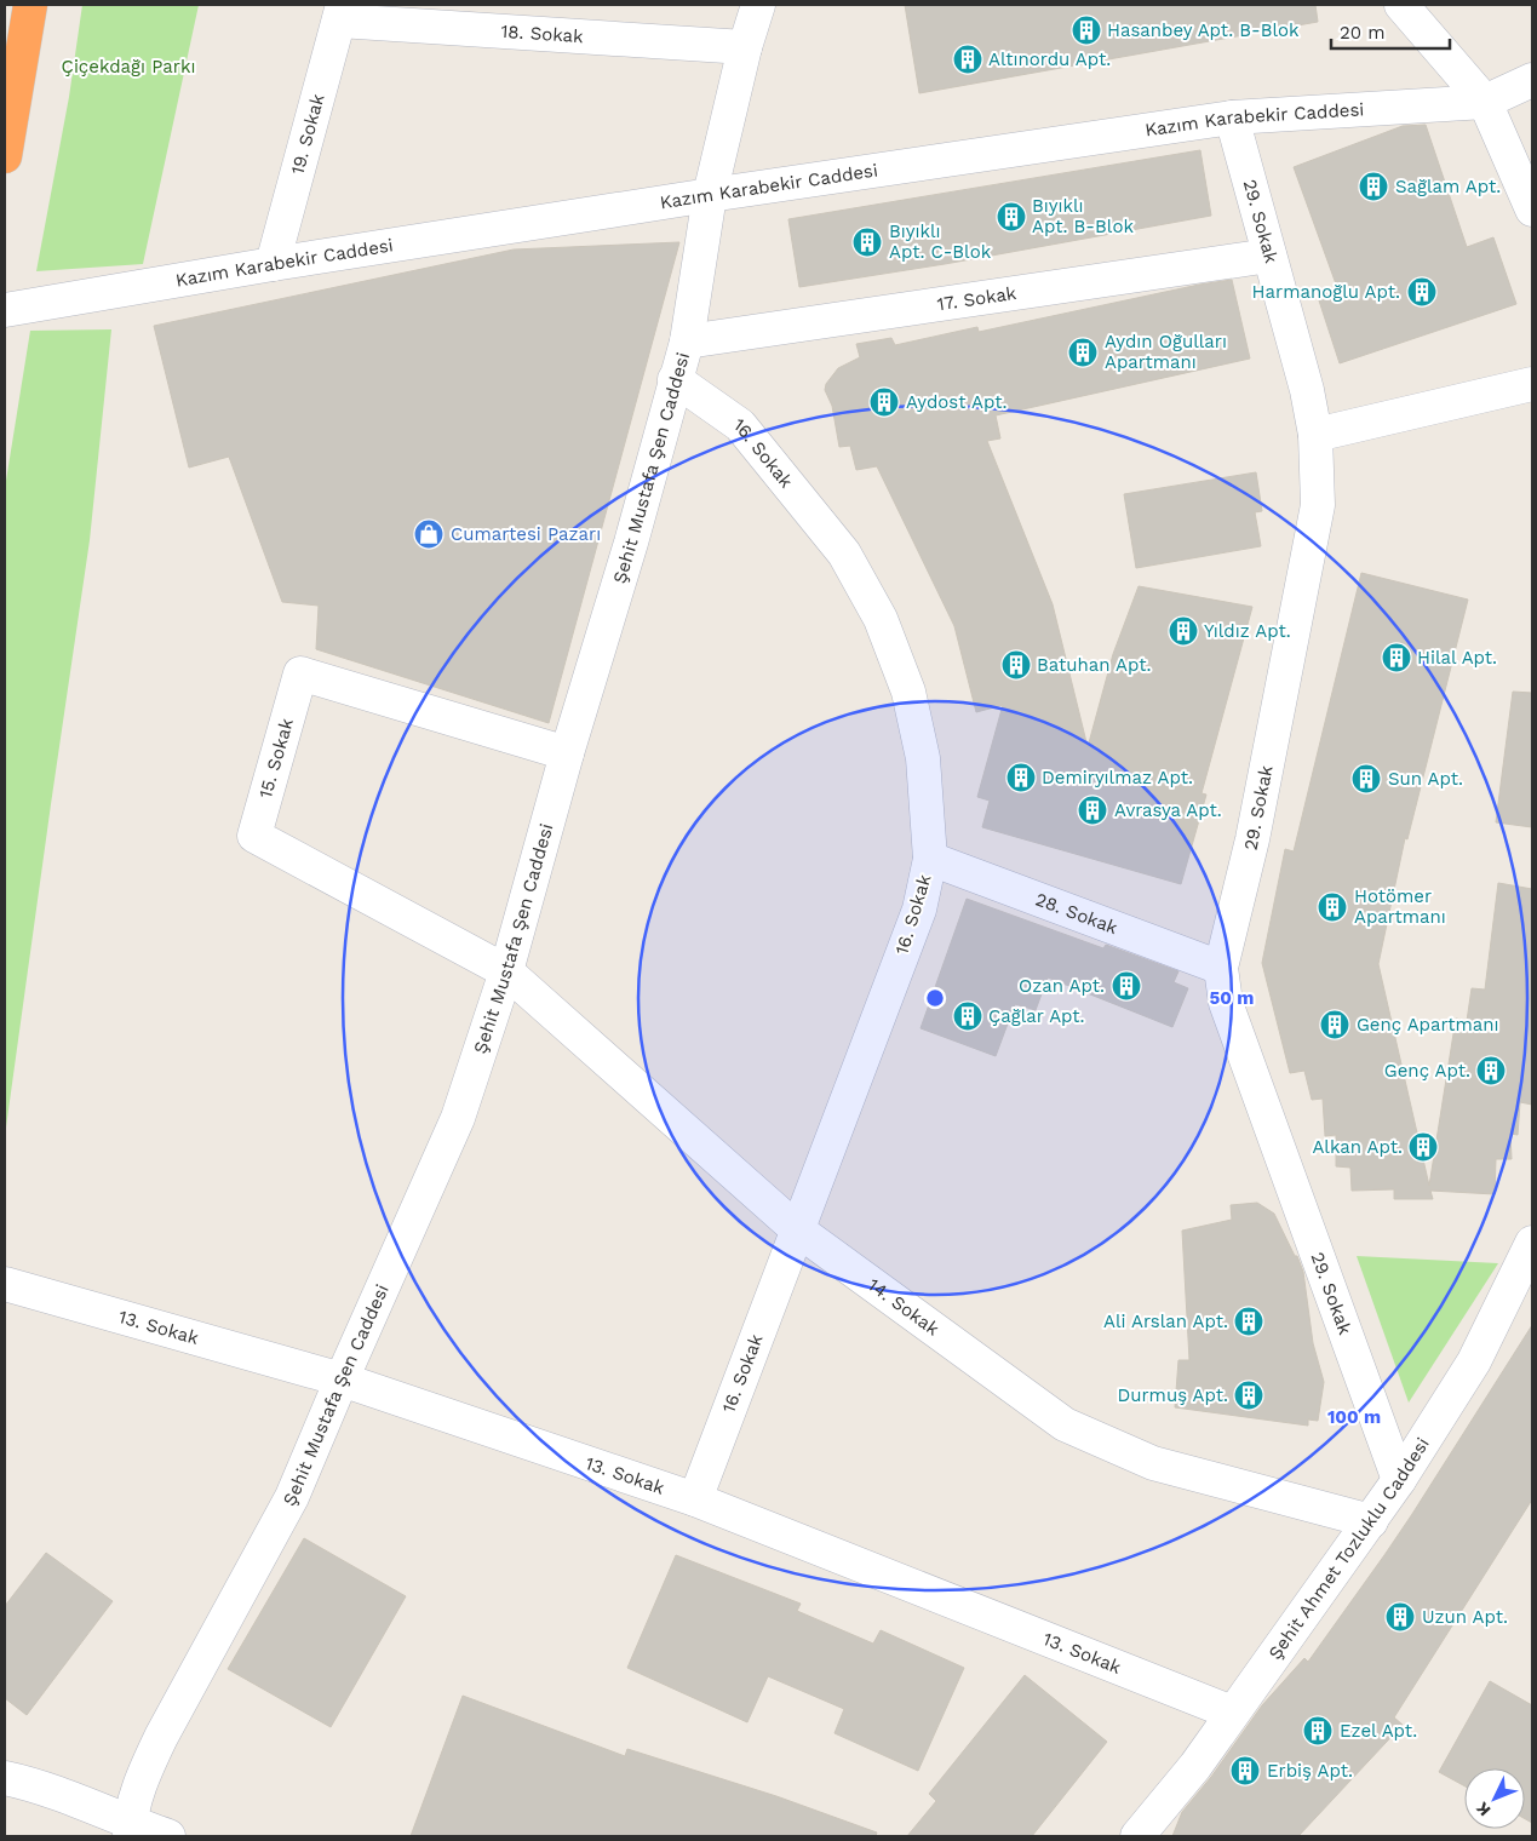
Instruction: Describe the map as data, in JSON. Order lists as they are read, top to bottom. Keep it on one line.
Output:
{"streets":{"street":["18. Sokak","Kazım Karabekir Caddesi","19. Sokak","29. Sokak","17. Sokak","16. Sokak","Şehit Mustafa Şen Caddesi","15. Sokak","28. Sokak","14. Sokak","13. Sokak","Şehit Ahmet Tozluklu Caddesi"]},"crossings":[["18. Sokak","19. Sokak"],["18. Sokak","Şehit Mustafa Şen Caddesi"],["Kazım Karabekir Caddesi","19. Sokak"],["Kazım Karabekir Caddesi","29. Sokak"],["Kazım Karabekir Caddesi","Şehit Mustafa Şen Caddesi"],["29. Sokak","17. Sokak"],["29. Sokak","28. Sokak"],["29. Sokak","Şehit Ahmet Tozluklu Caddesi"],["17. Sokak","Şehit Mustafa Şen Caddesi"],["16. Sokak","Şehit Mustafa Şen Caddesi"],["16. Sokak","28. Sokak"],["16. Sokak","14. Sokak"],["16. Sokak","13. Sokak"],["Şehit Mustafa Şen Caddesi","15. Sokak"],["Şehit Mustafa Şen Caddesi","14. Sokak"],["Şehit Mustafa Şen Caddesi","13. Sokak"],["15. Sokak","14. Sokak"],["14. Sokak","Şehit Ahmet Tozluklu Caddesi"],["13. Sokak","Şehit Ahmet Tozluklu Caddesi"]],"parks":["Çiçekdağı Parkı"],"places":{"building":["Hasanbey Apt. B-Blok","Altınordu Apt.","Sağlam Apt.","Bıyıklı Apt. B-Blok","Bıyıklı Apt. C-Blok","Harmanoğlu Apt.","Aydın Oğulları Apartmanı","Aydost Apt.","Yıldız Apt.","Hilal Apt.","Batuhan Apt.","Demiryılmaz Apt.","Sun Apt.","Avrasya Apt.","Hotömer Apartmanı","Ozan Apt.","Çağlar Apt.","Genç Apartmanı","Genç Apt.","Alkan Apt.","Ali Arslan Apt.","Durmuş Apt.","Uzun Apt.","Ezel Apt.","Erbiş Apt."],"shop":["Cumartesi Pazarı"]},"scale_bar":"20 m","north":"bottom left","rings":["50 m","100 m"]}
